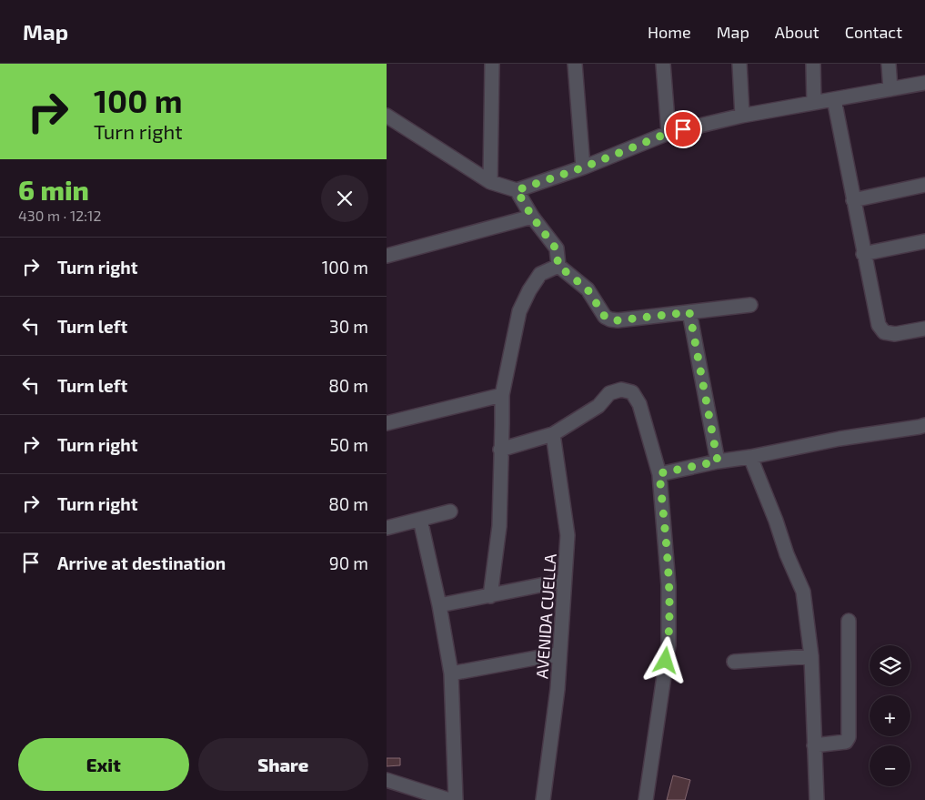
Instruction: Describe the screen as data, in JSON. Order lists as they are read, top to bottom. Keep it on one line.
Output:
{"streets":{"street":["AVENIDA CUELLA"]},"page":{"header":"Map","nav":["Home","Map","About","Contact"],"turn":["100 m","Turn right"],"heading":["6 min","430 m · 12:12"],"list":[{"name":"Turn right","value":"100 m"},{"name":"Turn left","value":"30 m"},{"name":"Turn left","value":"80 m"},{"name":"Turn right","value":"50 m"},{"name":"Turn right","value":"80 m"},{"name":"Arrive at destination","value":"90 m"}],"map_buttons":["+","−"],"buttons":["Exit","Share"]}}
